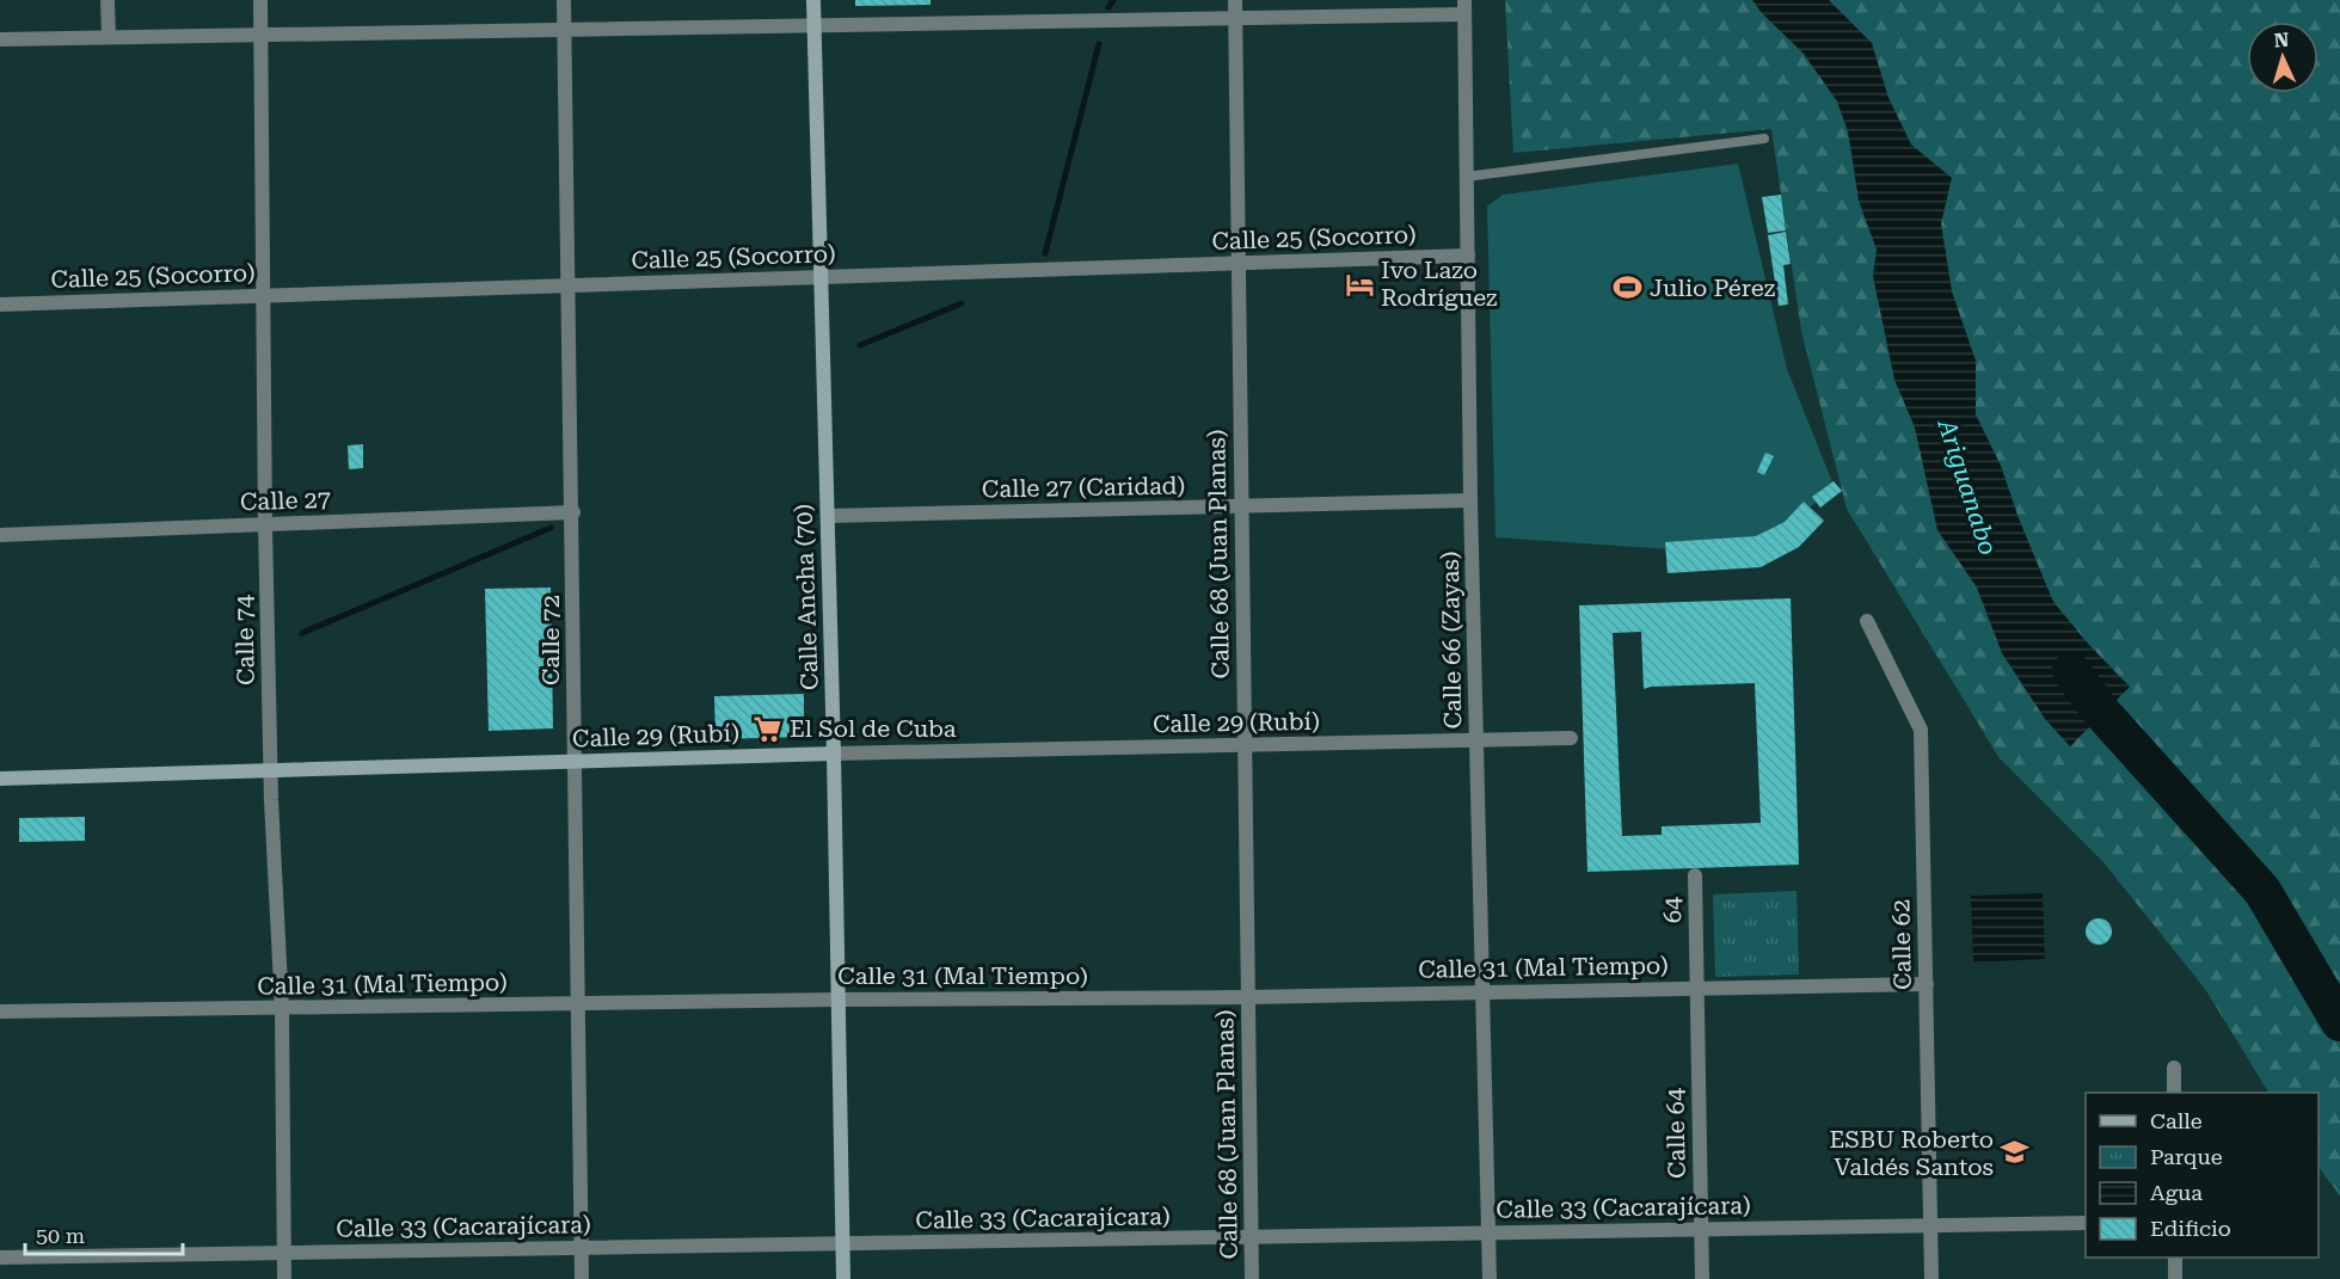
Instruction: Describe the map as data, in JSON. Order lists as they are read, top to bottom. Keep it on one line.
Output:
{"streets":{"main road":["Calle Ancha (70)","Calle 29 (Rubí)"],"street":["Calle 25 (Socorro)","Calle 27 (Caridad)","Calle 27","Calle 68 (Juan Planas)","Calle 74","Calle 72","Calle 66 (Zayas)","64","Calle 62","Calle 31 (Mal Tiempo)","Calle 64","Calle 33 (Cacarajícara)"]},"crossings":[["Calle 25 (Socorro)","Calle 68 (Juan Planas)"],["Calle 25 (Socorro)","Calle Ancha (70)"],["Calle 25 (Socorro)","Calle 74"],["Calle 25 (Socorro)","Calle 72"],["Calle 25 (Socorro)","Calle 66 (Zayas)"],["Calle 27 (Caridad)","Calle 68 (Juan Planas)"],["Calle 27 (Caridad)","Calle Ancha (70)"],["Calle 27 (Caridad)","Calle 66 (Zayas)"],["Calle 27","Calle 74"],["Calle 27","Calle 72"],["Calle 68 (Juan Planas)","Calle 29 (Rubí)"],["Calle 68 (Juan Planas)","Calle 31 (Mal Tiempo)"],["Calle 68 (Juan Planas)","Calle 33 (Cacarajícara)"],["Calle Ancha (70)","Calle 29 (Rubí)"],["Calle Ancha (70)","Calle 31 (Mal Tiempo)"],["Calle Ancha (70)","Calle 33 (Cacarajícara)"],["Calle 74","Calle 29 (Rubí)"],["Calle 74","Calle 31 (Mal Tiempo)"],["Calle 74","Calle 33 (Cacarajícara)"],["Calle 72","Calle 29 (Rubí)"],["Calle 72","Calle 31 (Mal Tiempo)"],["Calle 72","Calle 33 (Cacarajícara)"],["Calle 66 (Zayas)","Calle 29 (Rubí)"],["Calle 66 (Zayas)","Calle 31 (Mal Tiempo)"],["Calle 66 (Zayas)","Calle 33 (Cacarajícara)"],["64","Calle 31 (Mal Tiempo)"],["64","Calle 64"],["Calle 62","Calle 31 (Mal Tiempo)"],["Calle 62","Calle 33 (Cacarajícara)"],["Calle 31 (Mal Tiempo)","Calle 64"],["Calle 64","Calle 33 (Cacarajícara)"]],"water":["Ariguanabo"],"places":{"hotel":["Ivo Lazo Rodríguez"],"sports":["Julio Pérez"],"supermarket":["El Sol de Cuba"],"school or university":["ESBU Roberto Valdés Santos"]},"legend":["Calle","Parque","Agua","Edificio"],"scale_bar":"50 m","north":"top"}
